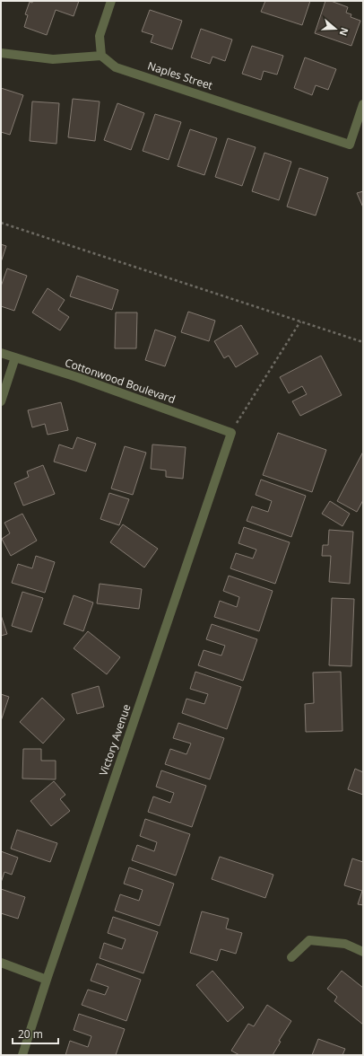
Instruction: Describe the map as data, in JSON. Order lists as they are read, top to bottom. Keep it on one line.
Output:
{"streets":{"street":["Naples Street","Cottonwood Boulevard","Victory Avenue"]},"crossings":[["Cottonwood Boulevard","Victory Avenue"]],"scale_bar":"20 m","north":"right"}
